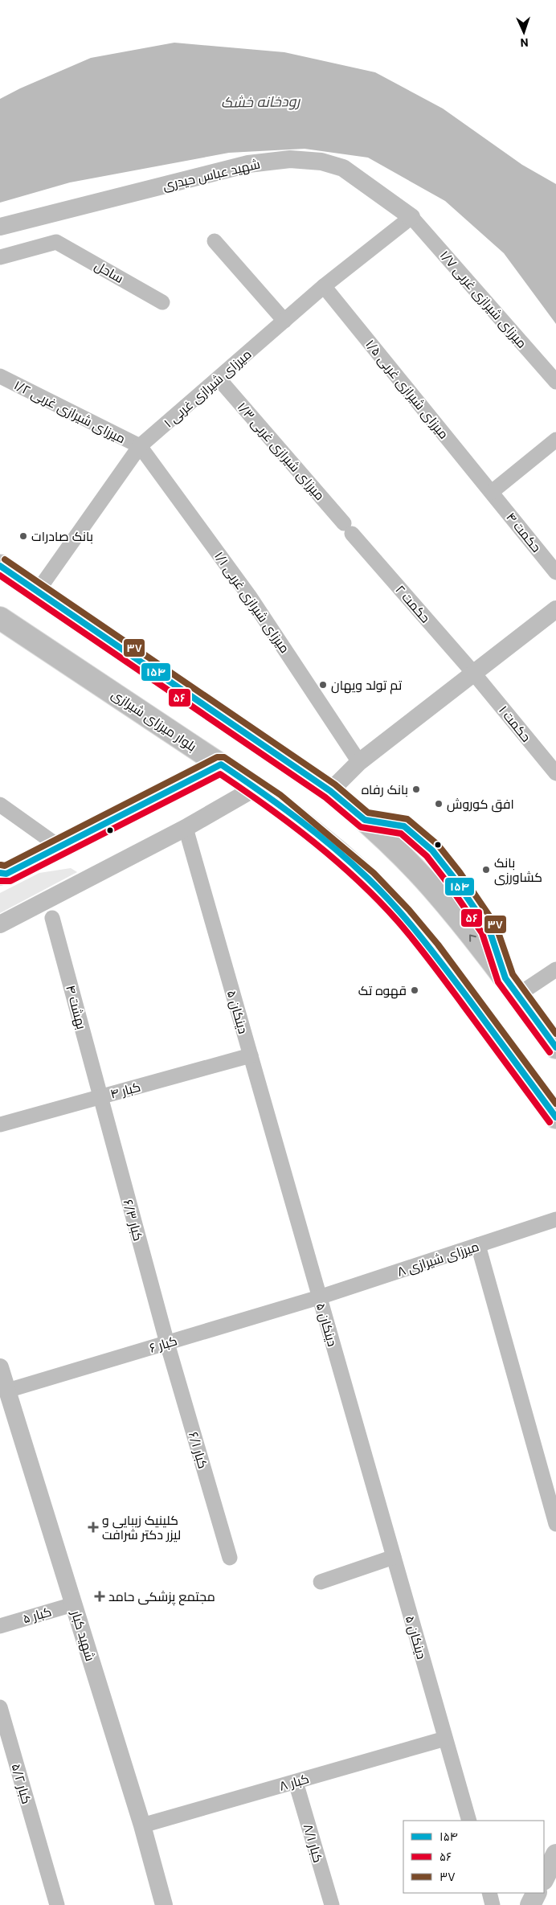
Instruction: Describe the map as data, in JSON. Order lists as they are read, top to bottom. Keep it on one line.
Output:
{"streets":{"main road":["بلوار میرزای شیرازی"],"street":["شهید عباس حیدری","ساحل","۱/۷ میرزای شیرازی غربی","۱ میرزای شیرازی غربی","۱/۵ میرزای شیرازی غربی","۱/۲ میرزای شیرازی غربی","۱/۳ میرزای شیرازی غربی","۴ حکمت","۱/۱ میرزای شیرازی غربی","۲ حکمت","۱ حکمت","۴ بهشت","۵ دینکان","۴ کبار","۶/۳ کبار","۸ میرزای شیرازی","۶ کبار","۶/۱ کبار","۵ کبار","شهید کبار","۸ کبار","۵/۲ کبار","۸/۱ کبار"]},"crossings":[["شهید عباس حیدری","۱/۷ میرزای شیرازی غربی"],["شهید عباس حیدری","۱ میرزای شیرازی غربی"],["۱/۷ میرزای شیرازی غربی","۱ میرزای شیرازی غربی"],["۱ میرزای شیرازی غربی","۱/۵ میرزای شیرازی غربی"],["۱ میرزای شیرازی غربی","۱/۲ میرزای شیرازی غربی"],["۱ میرزای شیرازی غربی","۱/۳ میرزای شیرازی غربی"],["۱ میرزای شیرازی غربی","۱/۱ میرزای شیرازی غربی"],["۱/۵ میرزای شیرازی غربی","۴ حکمت"],["۱/۲ میرزای شیرازی غربی","۱/۱ میرزای شیرازی غربی"],["۱/۳ میرزای شیرازی غربی","۲ حکمت"],["۲ حکمت","۱ حکمت"],["۴ بهشت","۴ کبار"],["۴ بهشت","۶/۳ کبار"],["۵ دینکان","۴ کبار"],["۵ دینکان","۸ میرزای شیرازی"],["۵ دینکان","۶ کبار"],["۵ دینکان","۸ کبار"],["۴ کبار","۶/۳ کبار"],["۶/۳ کبار","۶ کبار"],["۶/۳ کبار","۶/۱ کبار"],["۸ میرزای شیرازی","۶ کبار"],["۶ کبار","۶/۱ کبار"],["۶ کبار","شهید کبار"],["۵ کبار","شهید کبار"],["شهید کبار","۸ کبار"],["۸ کبار","۸/۱ کبار"]],"water":["رودخانه خشک"],"places":{"other":["بانک صادرات","تم تولد ویهان","بانک رفاه","افق کوروش","بانک کشاورزی","قهوه تک"],"health":["کلینیک زیبایی و لیزر دکتر شرافت","مجتمع پزشکی حامد"]},"lines":["transit line ۳۷","transit line ۱۵۴","transit line ۵۶"],"legend":["۱۵۴","۵۶","۳۷"],"north":"bottom"}
